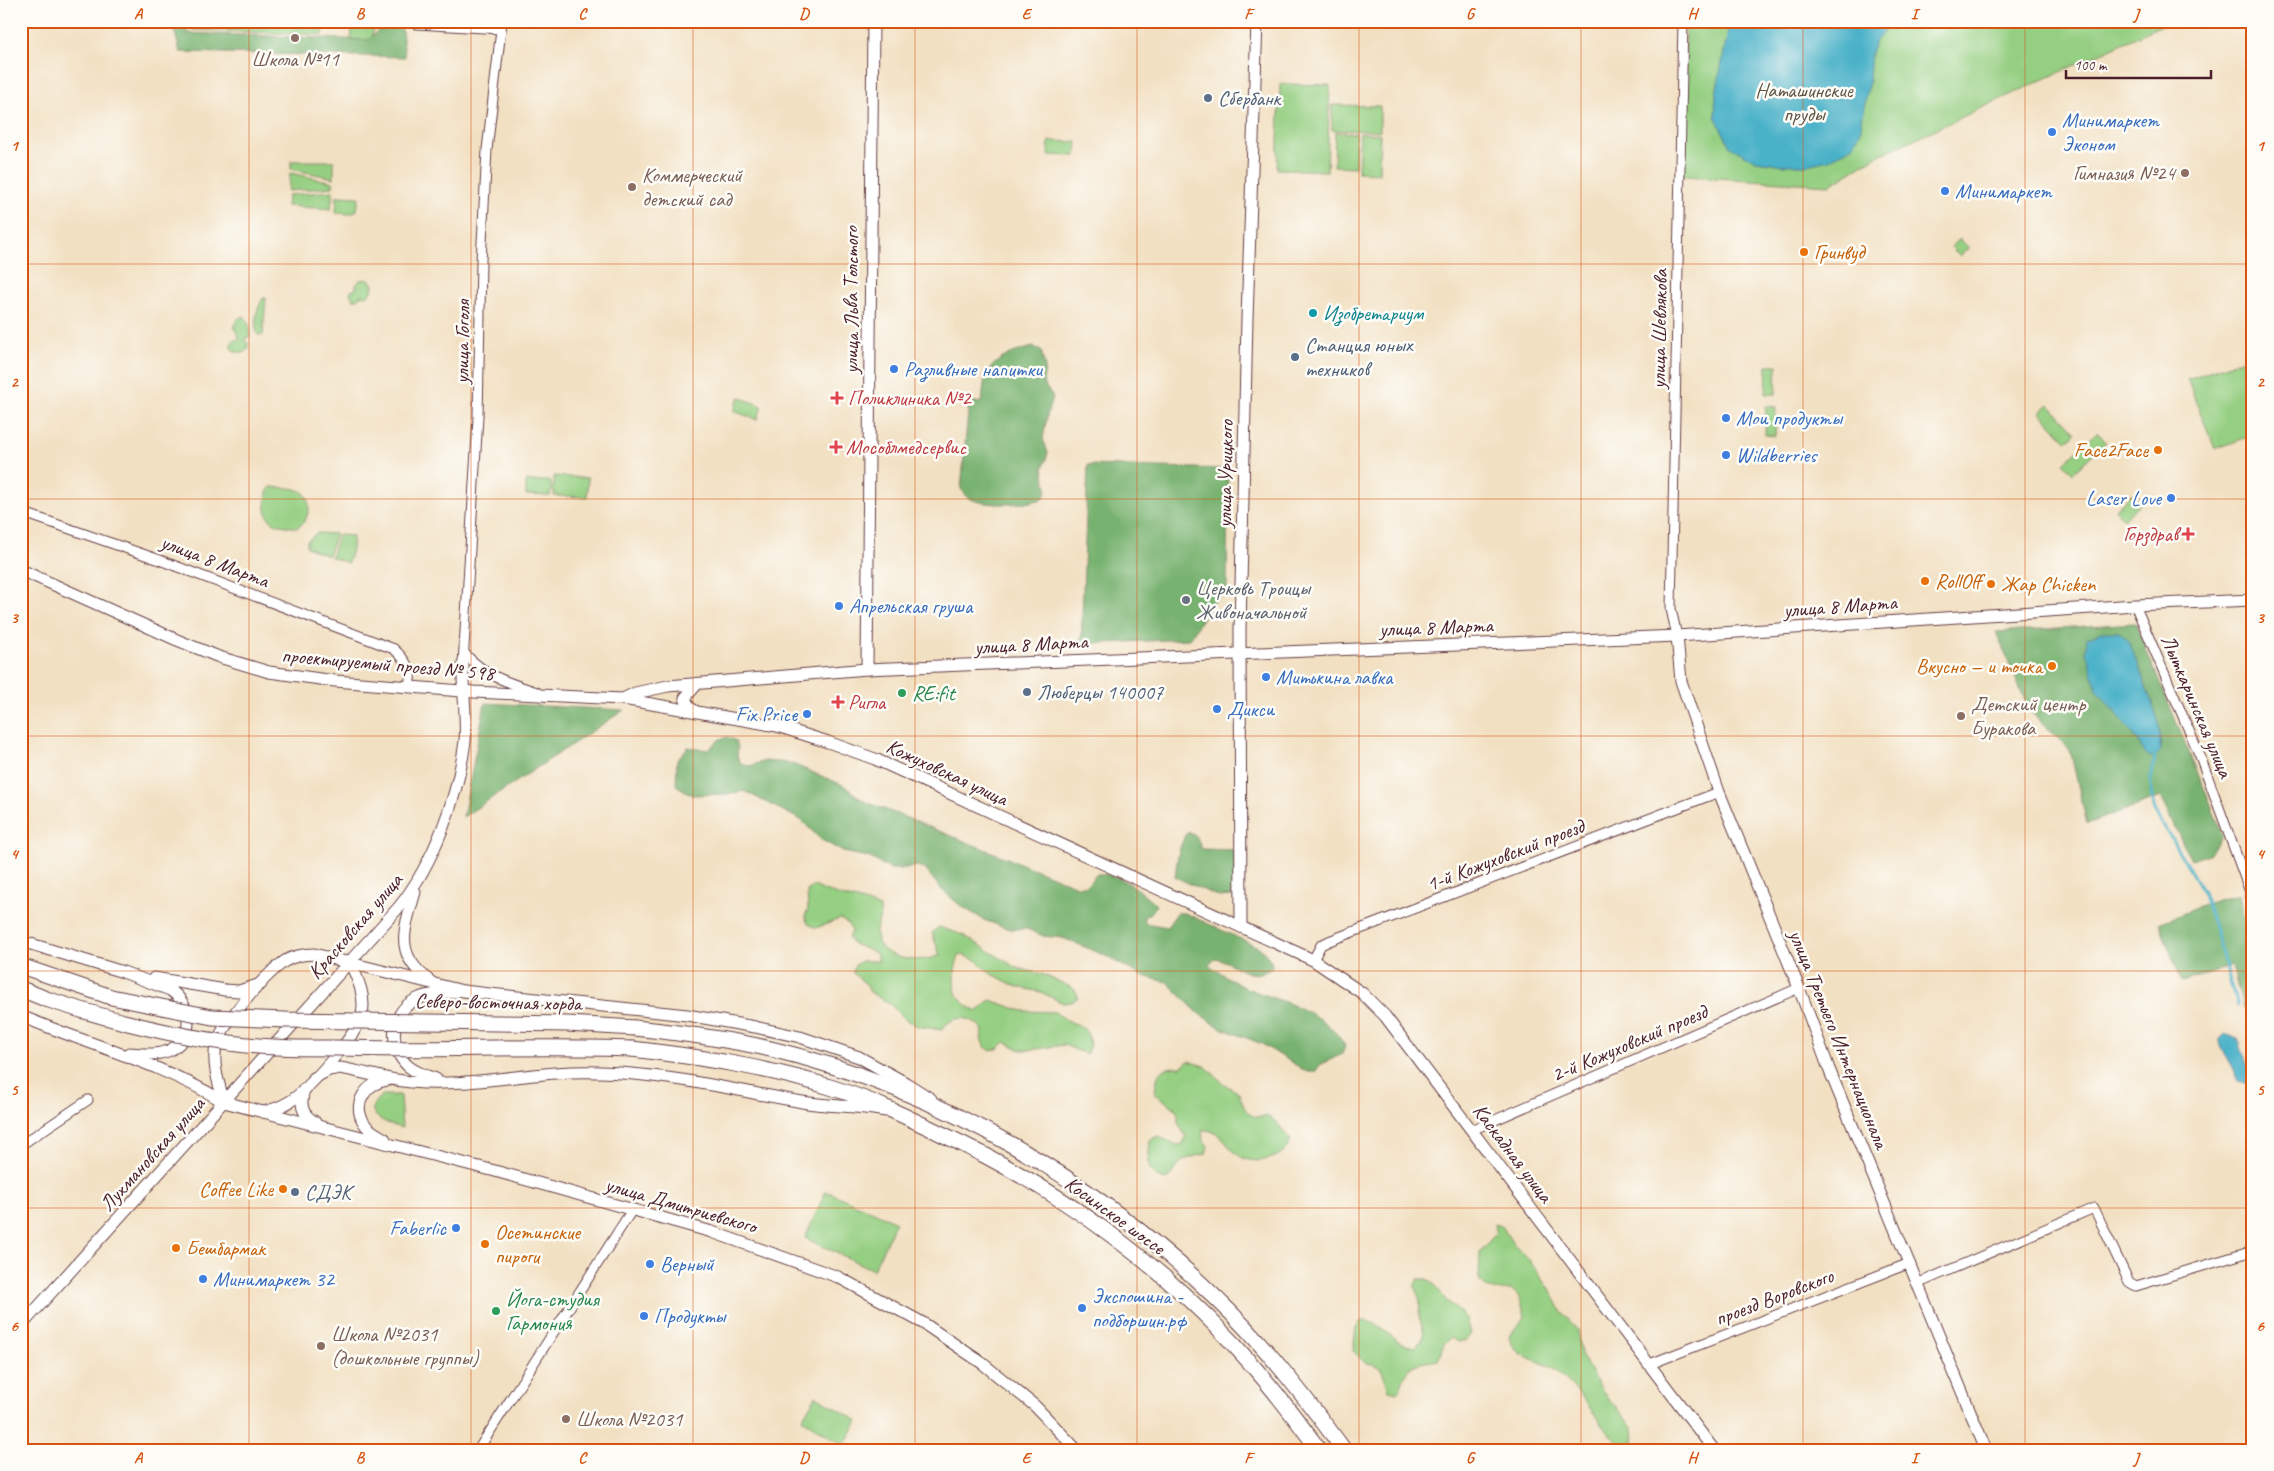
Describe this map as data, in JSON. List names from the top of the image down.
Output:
{
  "streets": {
    "highway": ["Северо-восточная хорда", "Косинское шоссе"],
    "street": [
      "улица Льва Толстого",
      "улица Шевлякова",
      "улица Гоголя",
      "улица Урицкого",
      "улица 8 Марта",
      "проектируемый проезд № 598",
      "Лыткаринская улица",
      "Кожуховская улица",
      "1-й Кожуховский проезд",
      "Красковская улица",
      "улица Третьего Интернационала",
      "2-й Кожуховский проезд",
      "Каскадная улица",
      "Лухмановская улица",
      "улица Дмитриевского",
      "проезд Воровского"
    ]
  },
  "crossings": [
    ["улица Льва Толстого", "улица 8 Марта"],
    ["улица Шевлякова", "улица 8 Марта"],
    ["улица Шевлякова", "улица Третьего Интернационала"],
    ["улица Гоголя", "Красковская улица"],
    ["улица Урицкого", "улица 8 Марта"],
    ["улица Урицкого", "Кожуховская улица"],
    ["улица Урицкого", "Каскадная улица"],
    ["улица 8 Марта", "проектируемый проезд № 598"],
    ["улица 8 Марта", "Лыткаринская улица"],
    ["улица 8 Марта", "Кожуховская улица"],
    ["улица 8 Марта", "улица Третьего Интернационала"],
    ["проектируемый проезд № 598", "Кожуховская улица"],
    ["проектируемый проезд № 598", "Красковская улица"],
    ["Кожуховская улица", "Каскадная улица"],
    ["1-й Кожуховский проезд", "улица Третьего Интернационала"],
    ["1-й Кожуховский проезд", "Каскадная улица"],
    ["Красковская улица", "Лухмановская улица"],
    ["Северо-восточная хорда", "Косинское шоссе"],
    ["улица Третьего Интернационала", "2-й Кожуховский проезд"],
    ["улица Третьего Интернационала", "проезд Воровского"],
    ["2-й Кожуховский проезд", "Каскадная улица"],
    ["Каскадная улица", "проезд Воровского"],
    ["Лухмановская улица", "улица Дмитриевского"]
  ],
  "parks": ["Наташинские пруды"],
  "places": {
    "other": [
      "Школа №11",
      "Сбербанк",
      "Минимаркет Эконом",
      "Гимназия №24",
      "Коммерческий детский сад",
      "Минимаркет",
      "Гринвуд",
      "Изобретариум",
      "Станция юных техников",
      "Разливные напитки",
      "Мои продукты",
      "Face2Face",
      "Wildberries",
      "Laser Love",
      "RollOff",
      "Жар Chicken",
      "Церковь Троицы Живоначальной",
      "Апрельская груша",
      "Вкусно — и точка",
      "Митькина лавка",
      "Люберцы 140007",
      "RE:fit",
      "Дикси",
      "Fix Price",
      "Детский центр Буракова",
      "Coffee Like",
      "СДЭК",
      "Faberlic",
      "Осетинские пироги",
      "Бешбармак",
      "Верный",
      "Минимаркет 32",
      "Экспошина - подборшин.рф",
      "Йога-студия Гармония",
      "Продукты",
      "Школа №2031 (дошкольные группы)",
      "Школа №2031"
    ],
    "health": [
      "Поликлиника №2",
      "Мособлмедсервис",
      "Горздрав",
      "Ригла"
    ]
  },
  "scale_bar": "100 m",
  "grid": {
    "columns": [
      "A",
      "B",
      "C",
      "D",
      "E",
      "F",
      "G",
      "H",
      "I",
      "J"
    ],
    "rows": [
      "1",
      "2",
      "3",
      "4",
      "5",
      "6"
    ]
  }
}
